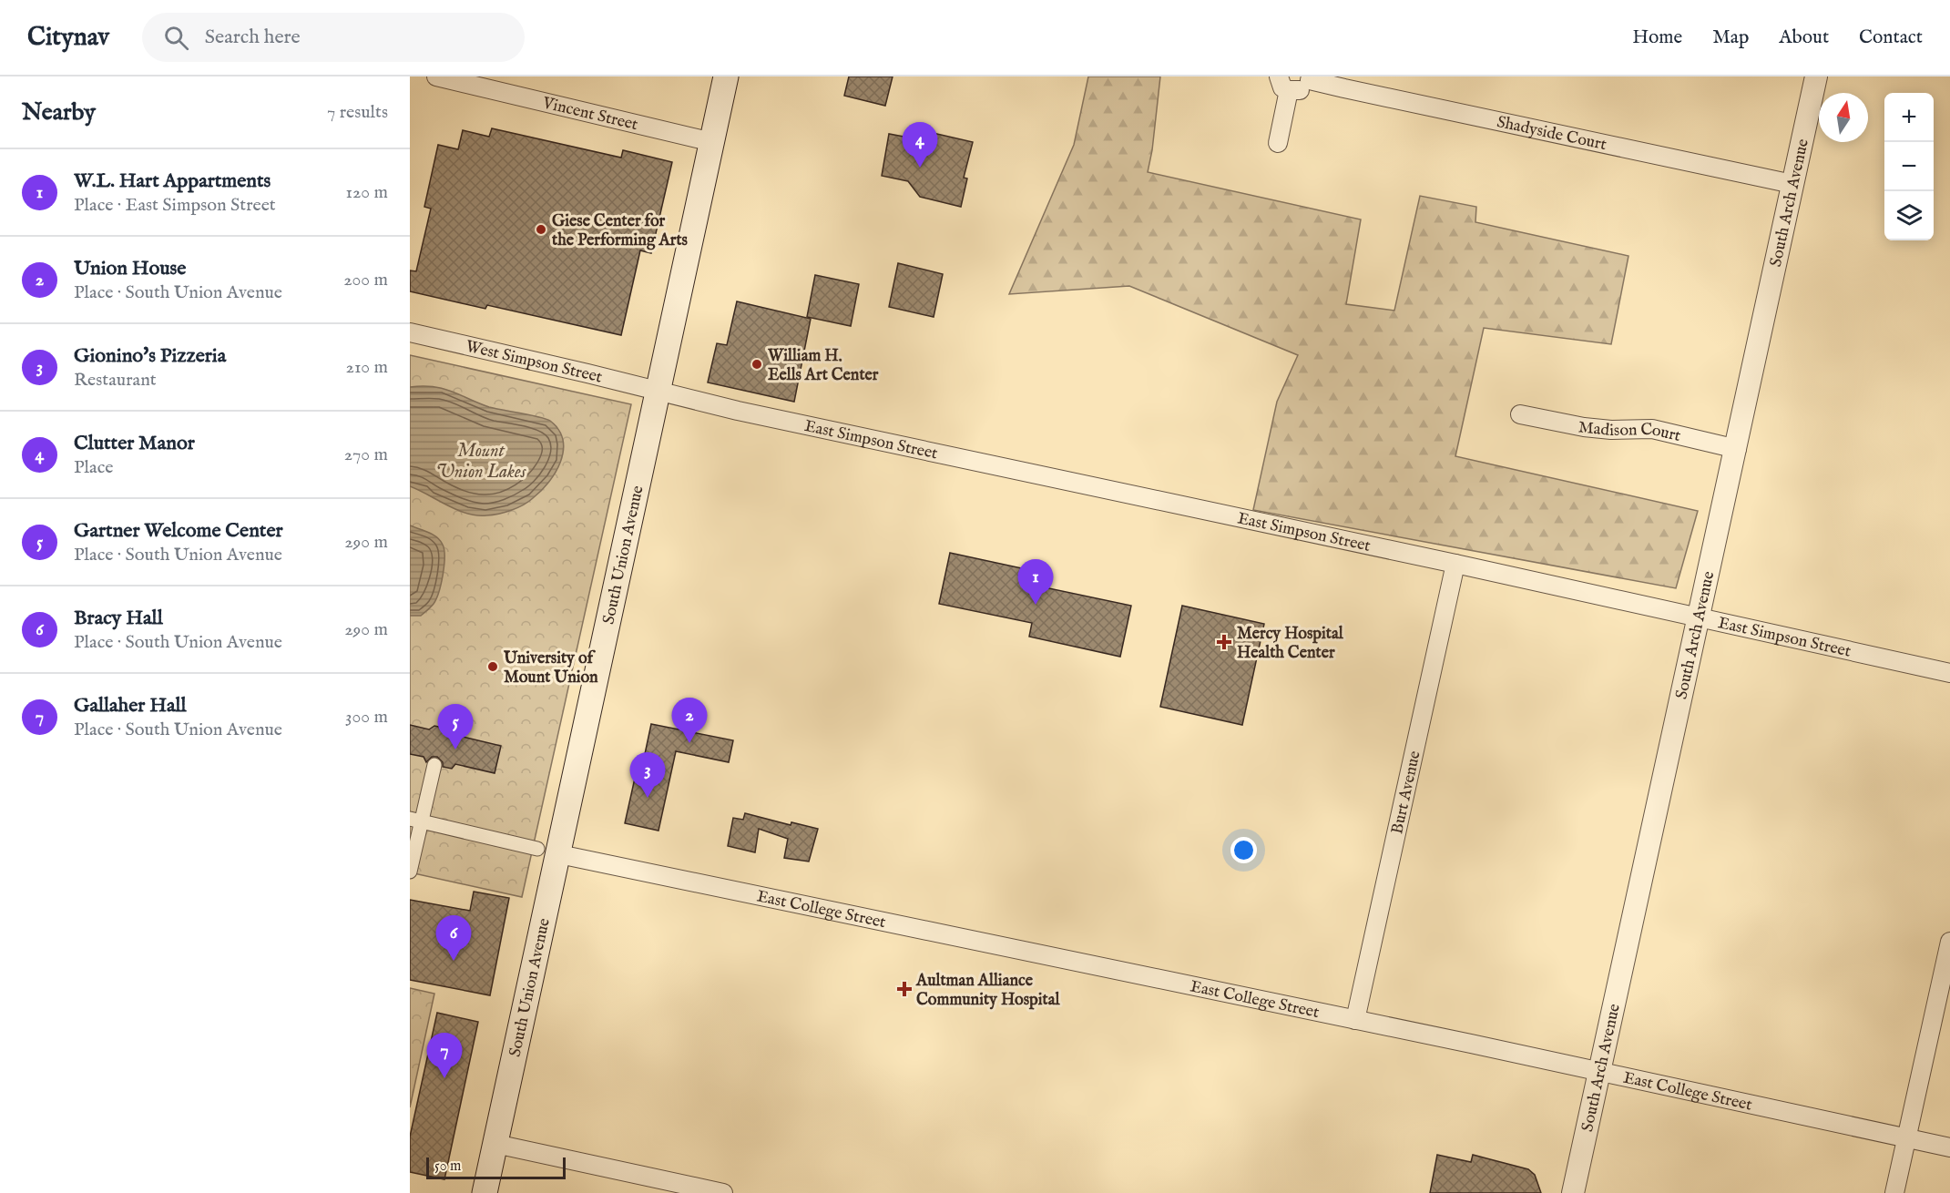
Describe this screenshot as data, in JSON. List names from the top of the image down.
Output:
{
  "streets": {
    "main road": ["South Union Avenue"],
    "street": [
      "Vincent Street",
      "Shadyside Court",
      "South Arch Avenue",
      "West Simpson Street",
      "Madison Court",
      "East Simpson Street",
      "Burt Avenue",
      "East College Street"
    ]
  },
  "crossings": [
    ["Vincent Street", "South Union Avenue"],
    ["Shadyside Court", "South Arch Avenue"],
    ["South Arch Avenue", "Madison Court"],
    ["South Arch Avenue", "East Simpson Street"],
    ["South Arch Avenue", "East College Street"],
    ["West Simpson Street", "East Simpson Street"],
    ["West Simpson Street", "South Union Avenue"],
    ["East Simpson Street", "South Union Avenue"],
    ["East Simpson Street", "Burt Avenue"],
    ["South Union Avenue", "East College Street"],
    ["Burt Avenue", "East College Street"]
  ],
  "water": ["Mount Union Lakes"],
  "places": {
    "other": ["Giese Center for the Performing Arts", "William H. Eells Art Center", "University of Mount Union"],
    "health": ["Mercy Hospital Health Center", "Aultman Alliance Community Hospital"]
  },
  "scale_bar": "50 m",
  "north": "top",
  "page": {
    "header": "Citynav",
    "search": "Search here",
    "nav": [
      "Home",
      "Map",
      "About",
      "Contact"
    ],
    "heading": ["Nearby", "7 results"],
    "map_buttons": ["+", "−"],
    "pins": [
      "4",
      "1",
      "2",
      "5",
      "3",
      "6",
      "7"
    ],
    "list": [
      {
        "mark": "1",
        "name": "W.L. Hart Appartments",
        "note": "Place · East Simpson Street",
        "value": "120 m"
      },
      {
        "mark": "2",
        "name": "Union House",
        "note": "Place · South Union Avenue",
        "value": "200 m"
      },
      {
        "mark": "3",
        "name": "Gionino's Pizzeria",
        "note": "Restaurant",
        "value": "210 m"
      },
      {
        "mark": "4",
        "name": "Clutter Manor",
        "note": "Place",
        "value": "270 m"
      },
      {
        "mark": "5",
        "name": "Gartner Welcome Center",
        "note": "Place · South Union Avenue",
        "value": "290 m"
      },
      {
        "mark": "6",
        "name": "Bracy Hall",
        "note": "Place · South Union Avenue",
        "value": "290 m"
      },
      {
        "mark": "7",
        "name": "Gallaher Hall",
        "note": "Place · South Union Avenue",
        "value": "300 m"
      }
    ],
    "scale": "50 m"
  }
}
